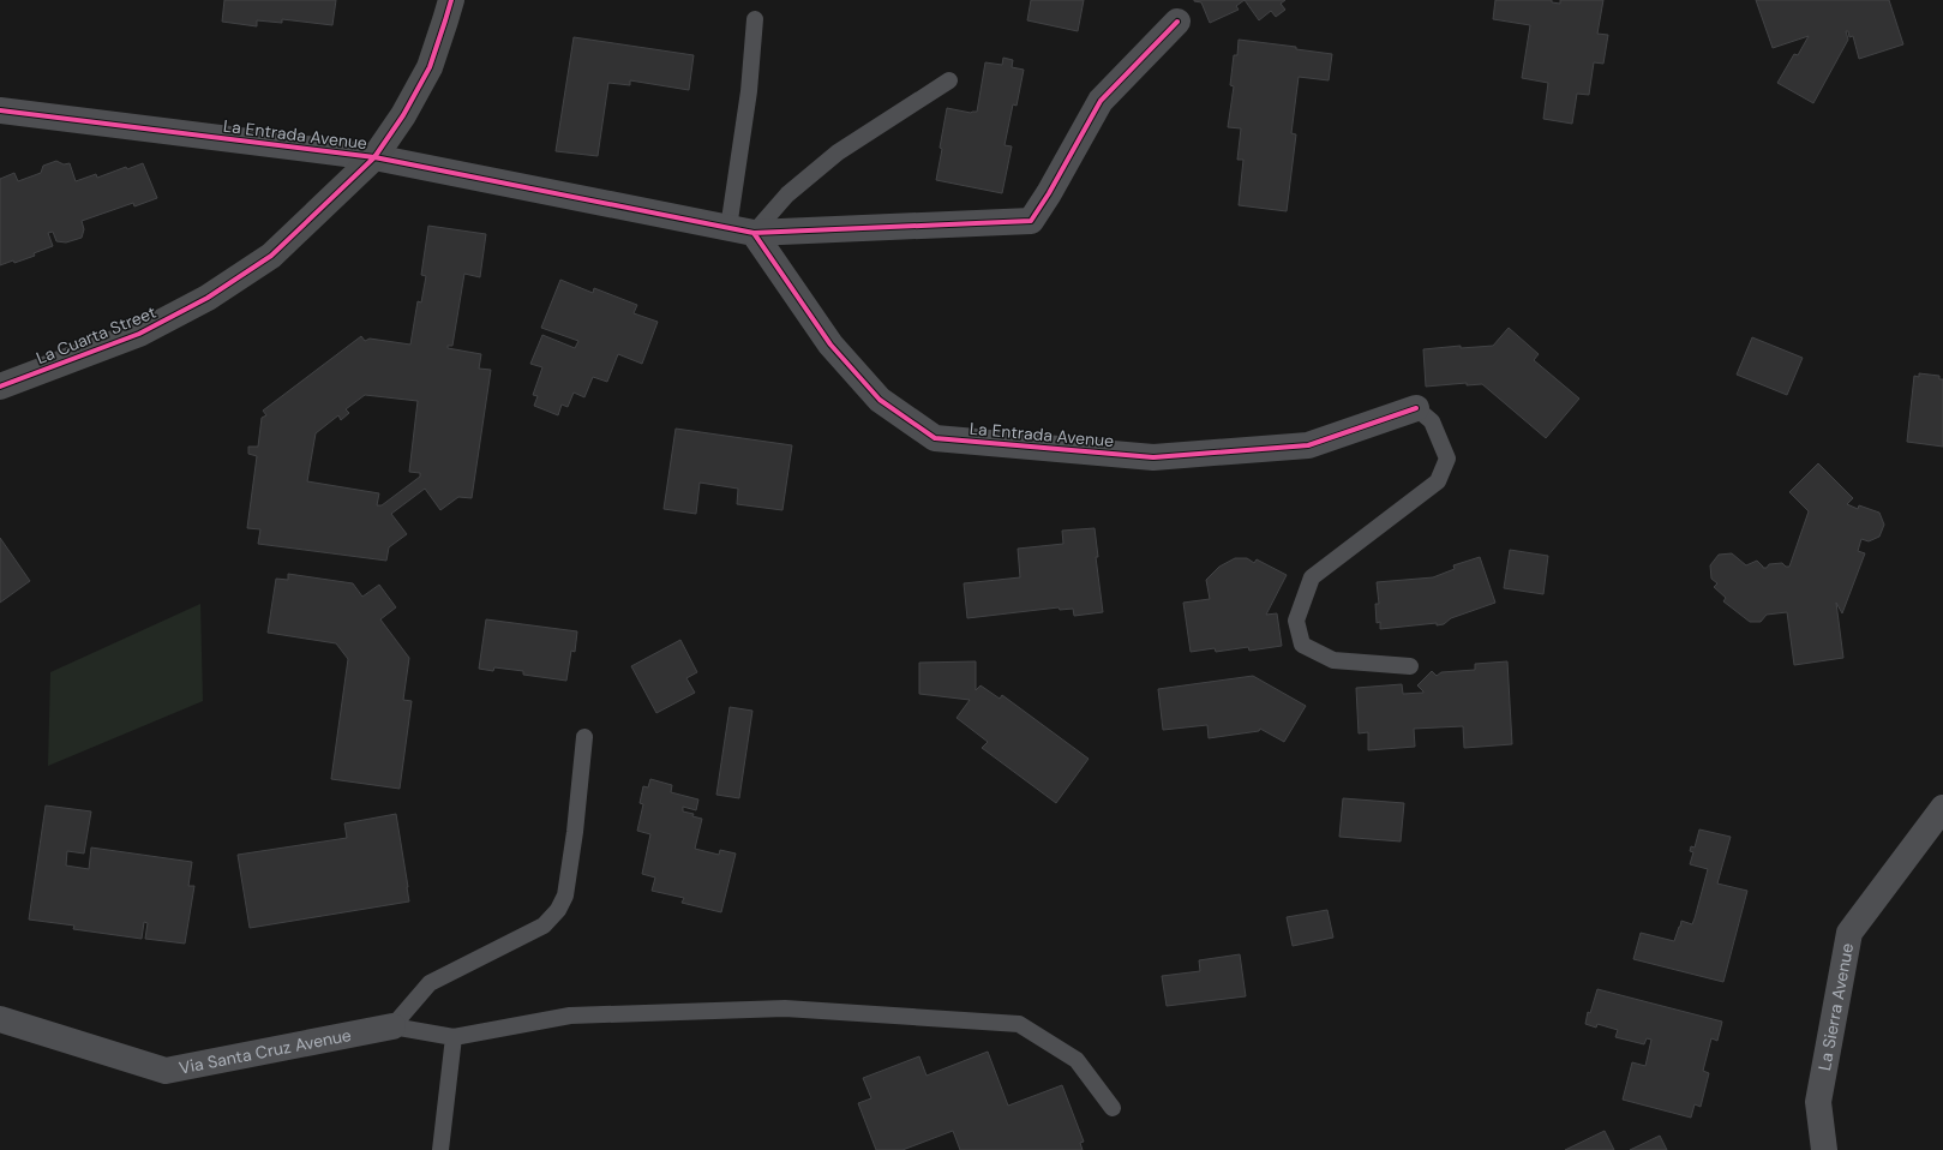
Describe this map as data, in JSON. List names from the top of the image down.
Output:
{
  "streets": {
    "street": [
      "La Entrada Avenue",
      "La Cuarta Street",
      "La Sierra Avenue",
      "Via Santa Cruz Avenue"
    ]
  },
  "crossings": [
    ["La Entrada Avenue", "La Cuarta Street"]
  ]
}
